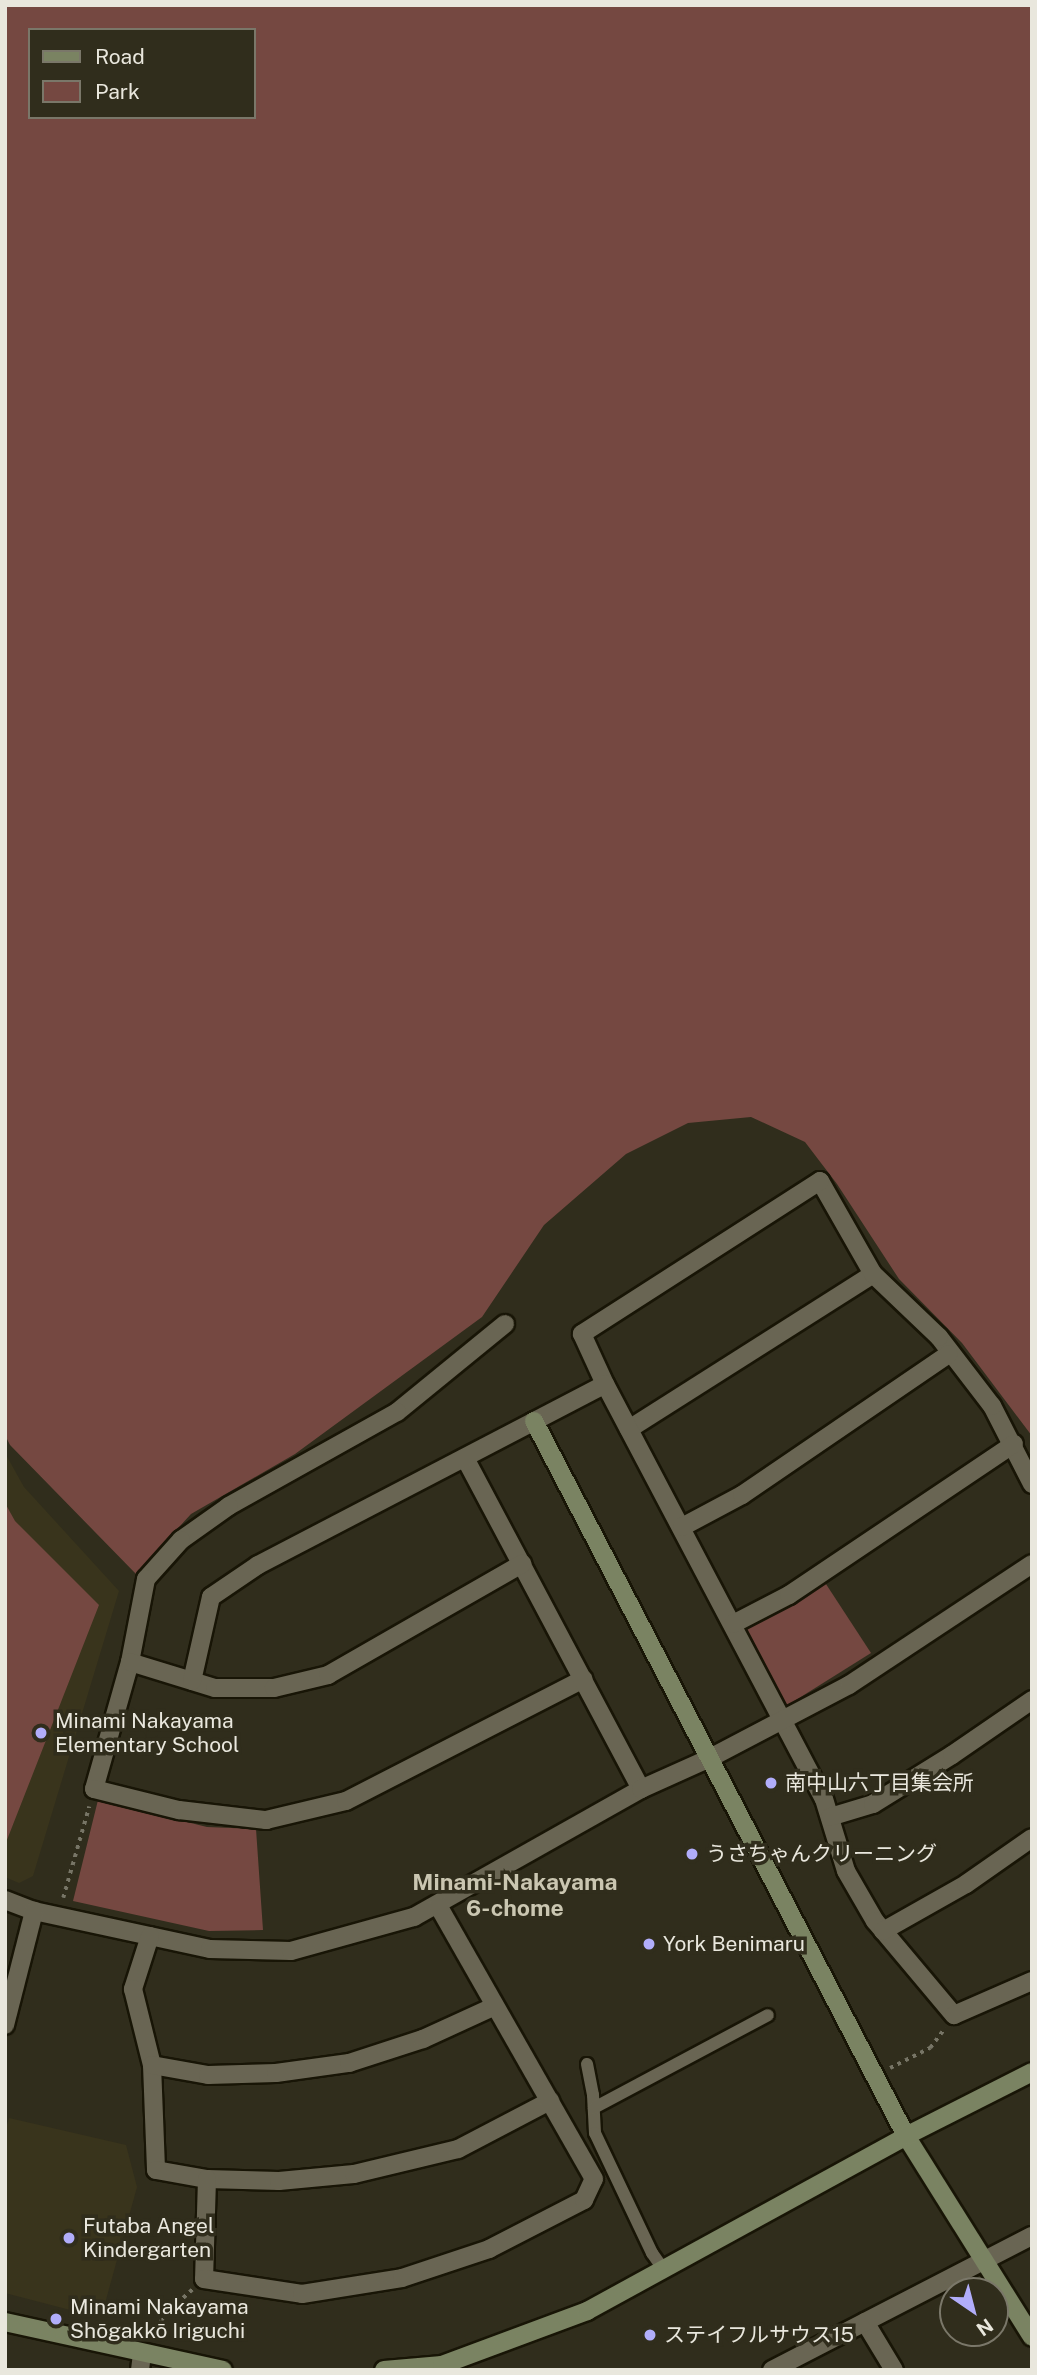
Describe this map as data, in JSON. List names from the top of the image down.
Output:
{
  "districts": ["Minami-Nakayama 6-chome"],
  "places": [
    "Minami Nakayama Elementary School",
    "南中山六丁目集会所",
    "うさちゃんクリーニング",
    "York Benimaru",
    "Futaba Angel Kindergarten",
    "Minami Nakayama Shōgakkō Iriguchi",
    "ステイフルサウス15"
  ],
  "legend": ["Road", "Park"],
  "north": "bottom right"
}
